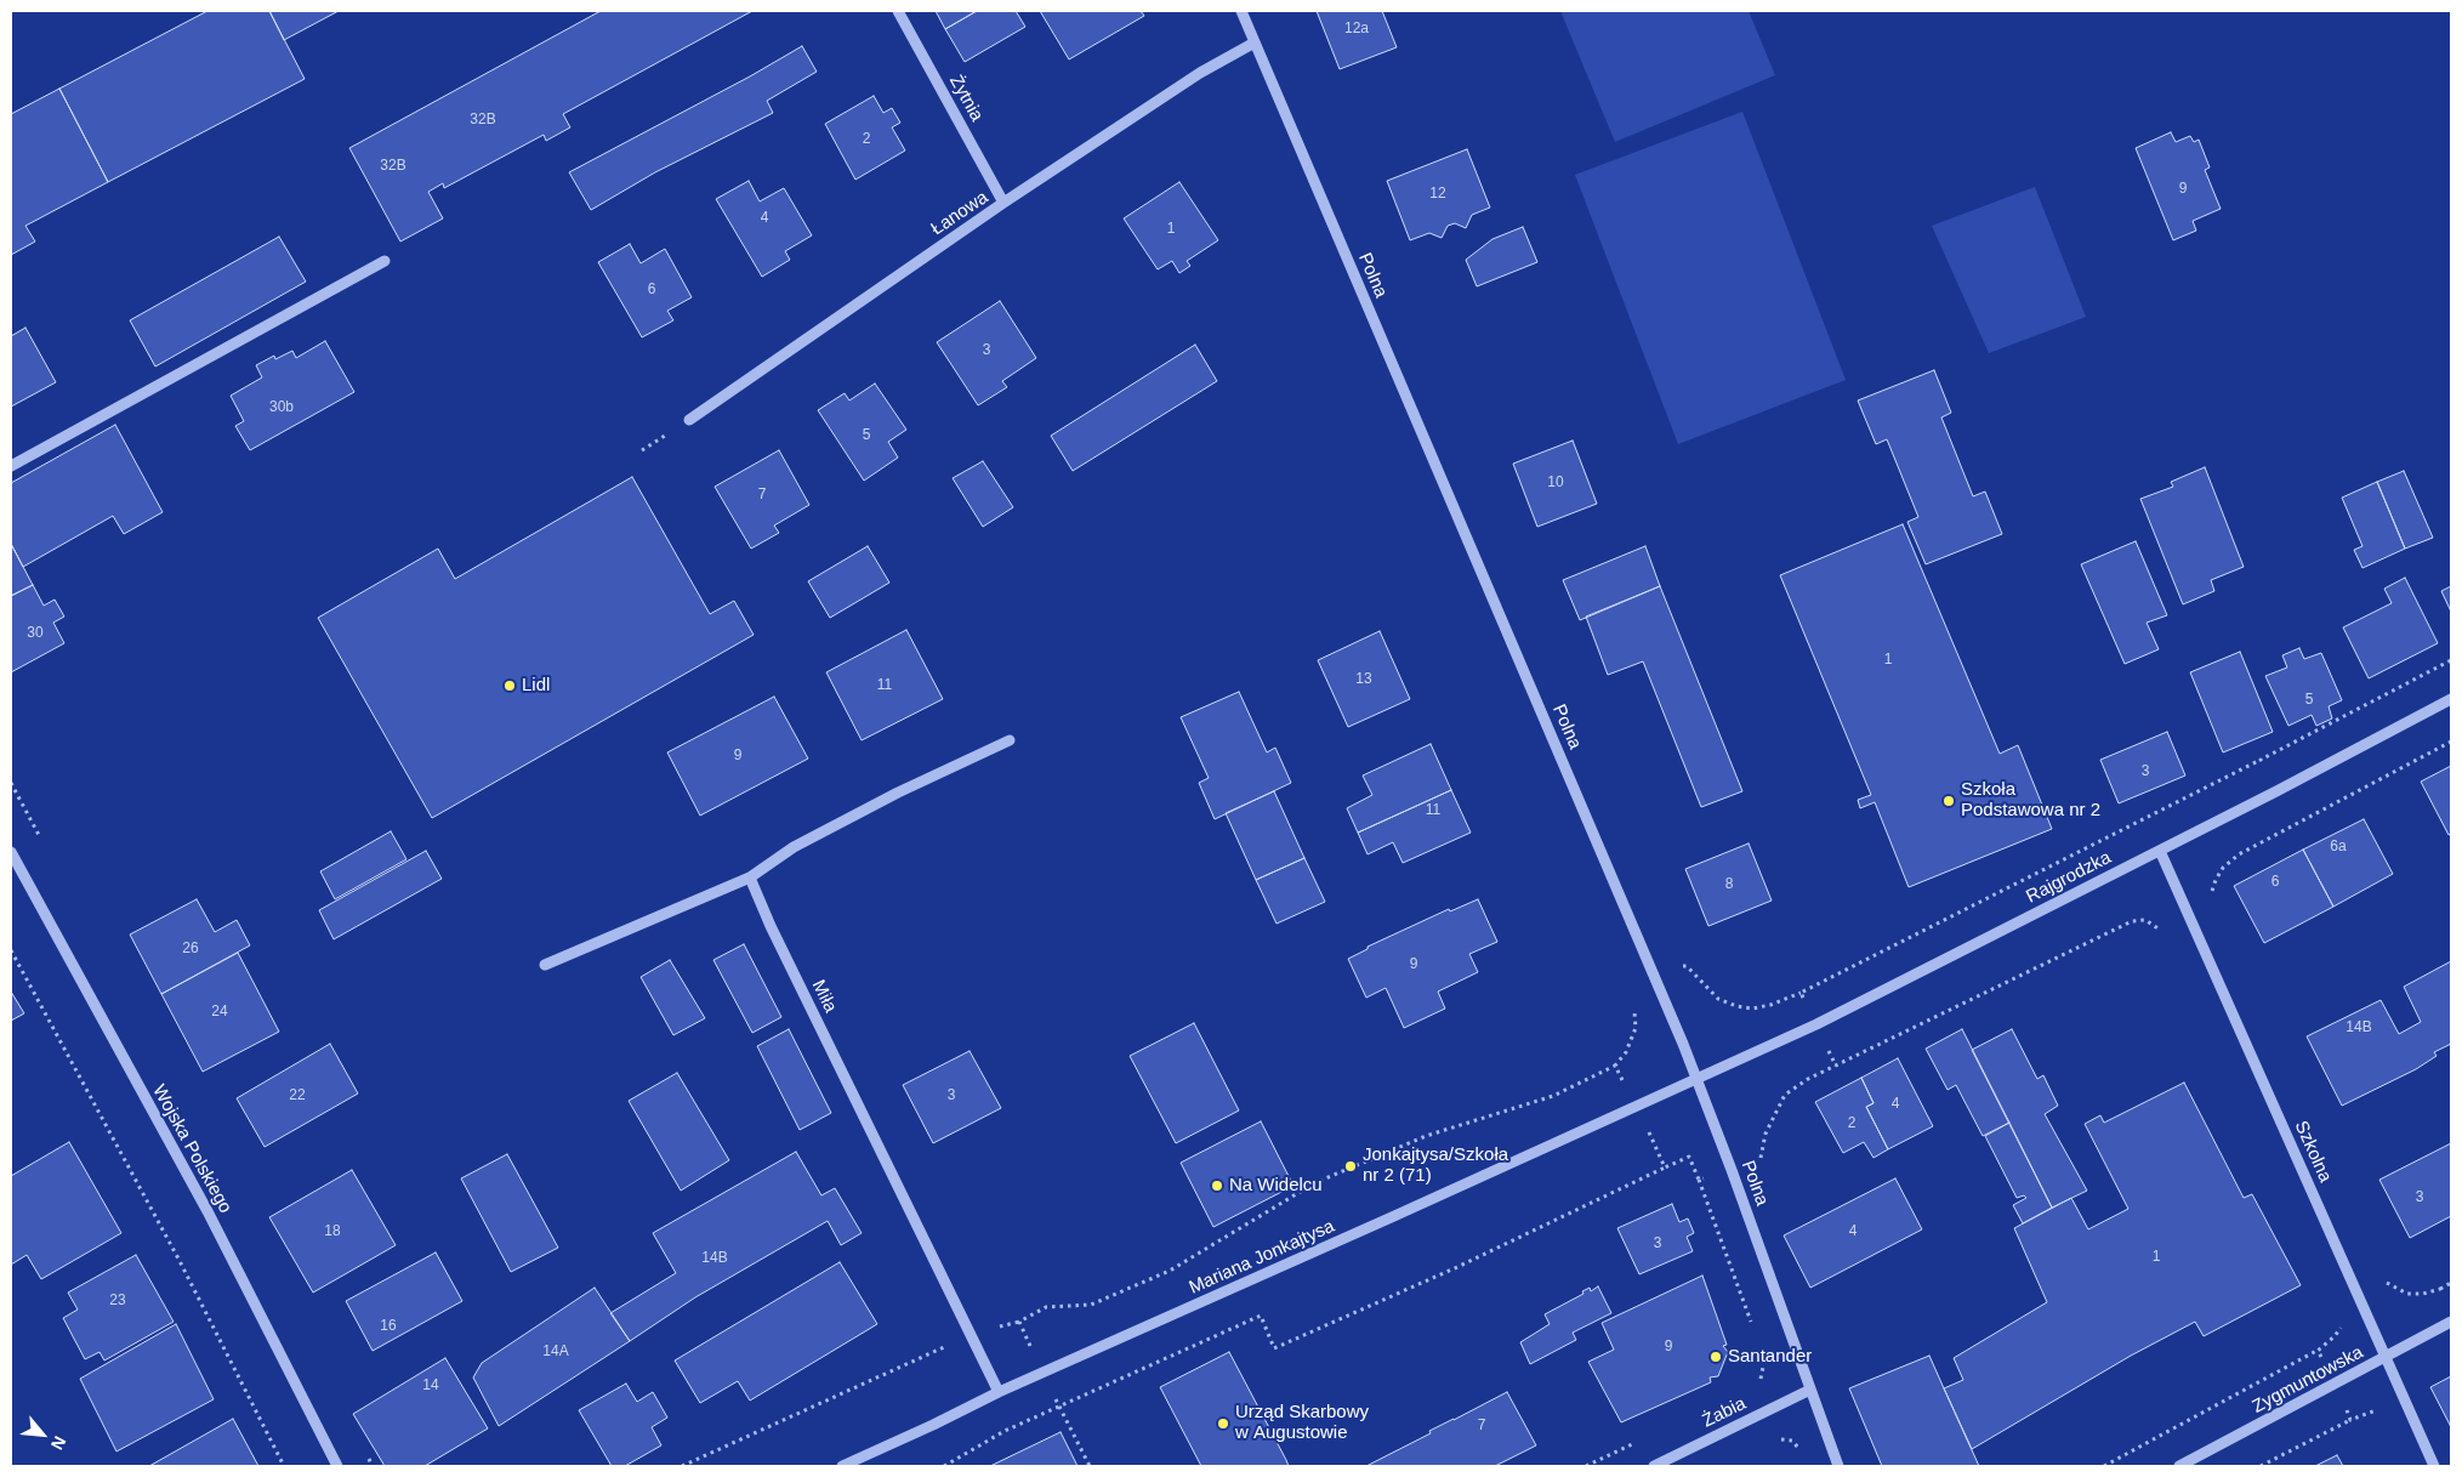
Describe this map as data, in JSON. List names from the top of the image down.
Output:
{
  "streets": {
    "street": [
      "Żytnia",
      "Łanowa",
      "Polna",
      "Rajgrodzka",
      "Miła",
      "Wojska Polskiego",
      "Szkolna",
      "Mariana Jonkajtysa",
      "Zygmuntowska",
      "Żabia"
    ]
  },
  "crossings": [
    ["Żytnia", "Łanowa"],
    ["Łanowa", "Polna"],
    ["Polna", "Rajgrodzka"],
    ["Polna", "Mariana Jonkajtysa"],
    ["Polna", "Żabia"],
    ["Rajgrodzka", "Szkolna"],
    ["Rajgrodzka", "Mariana Jonkajtysa"],
    ["Miła", "Mariana Jonkajtysa"],
    ["Szkolna", "Zygmuntowska"]
  ],
  "places": [
    "Lidl",
    "Szkoła Podstawowa nr 2",
    "Jonkajtysa/Szkoła nr 2 (71)",
    "Na Widelcu",
    "Santander",
    "Urząd Skarbowy w Augustowie"
  ],
  "house_numbers": [
    "12a",
    "32B",
    "2",
    "32B",
    "9",
    "12",
    "4",
    "1",
    "6",
    "3",
    "30b",
    "5",
    "10",
    "7",
    "30",
    "1",
    "13",
    "11",
    "5",
    "9",
    "3",
    "11",
    "6a",
    "6",
    "8",
    "26",
    "9",
    "24",
    "14B",
    "22",
    "3",
    "4",
    "2",
    "3",
    "18",
    "4",
    "3",
    "1",
    "14B",
    "23",
    "16",
    "9",
    "14A",
    "14",
    "7"
  ],
  "north": "bottom right"
}
